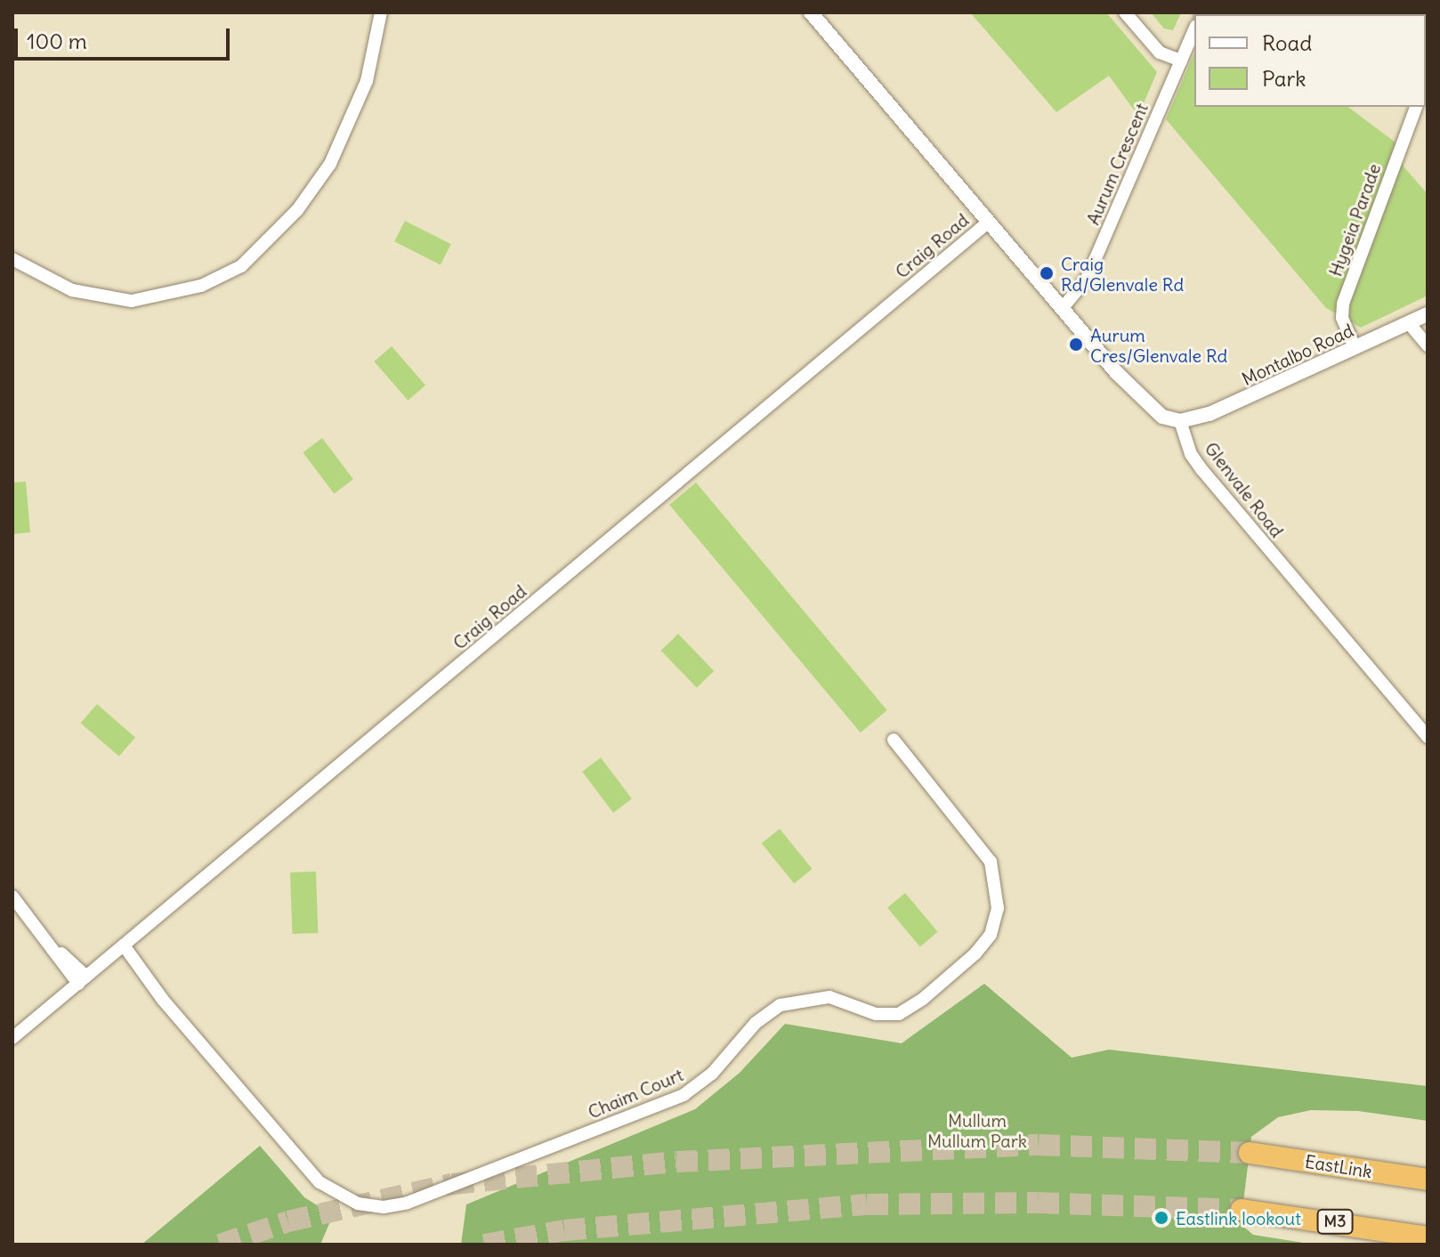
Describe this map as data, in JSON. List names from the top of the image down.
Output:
{
  "streets": {
    "highway": ["EastLink", "M3"],
    "street": [
      "Aurum Crescent",
      "Hygeia Parade",
      "Craig Road",
      "Montalbo Road",
      "Glenvale Road",
      "Chaim Court"
    ]
  },
  "crossings": [
    ["Hygeia Parade", "Montalbo Road"],
    ["Craig Road", "Chaim Court"],
    ["Montalbo Road", "Glenvale Road"]
  ],
  "parks": ["Mullum Mullum Park"],
  "places": ["Craig Rd/Glenvale Rd", "Aurum Cres/Glenvale Rd", "Eastlink lookout"],
  "legend": ["Road", "Park"],
  "scale_bar": "100 m"
}
